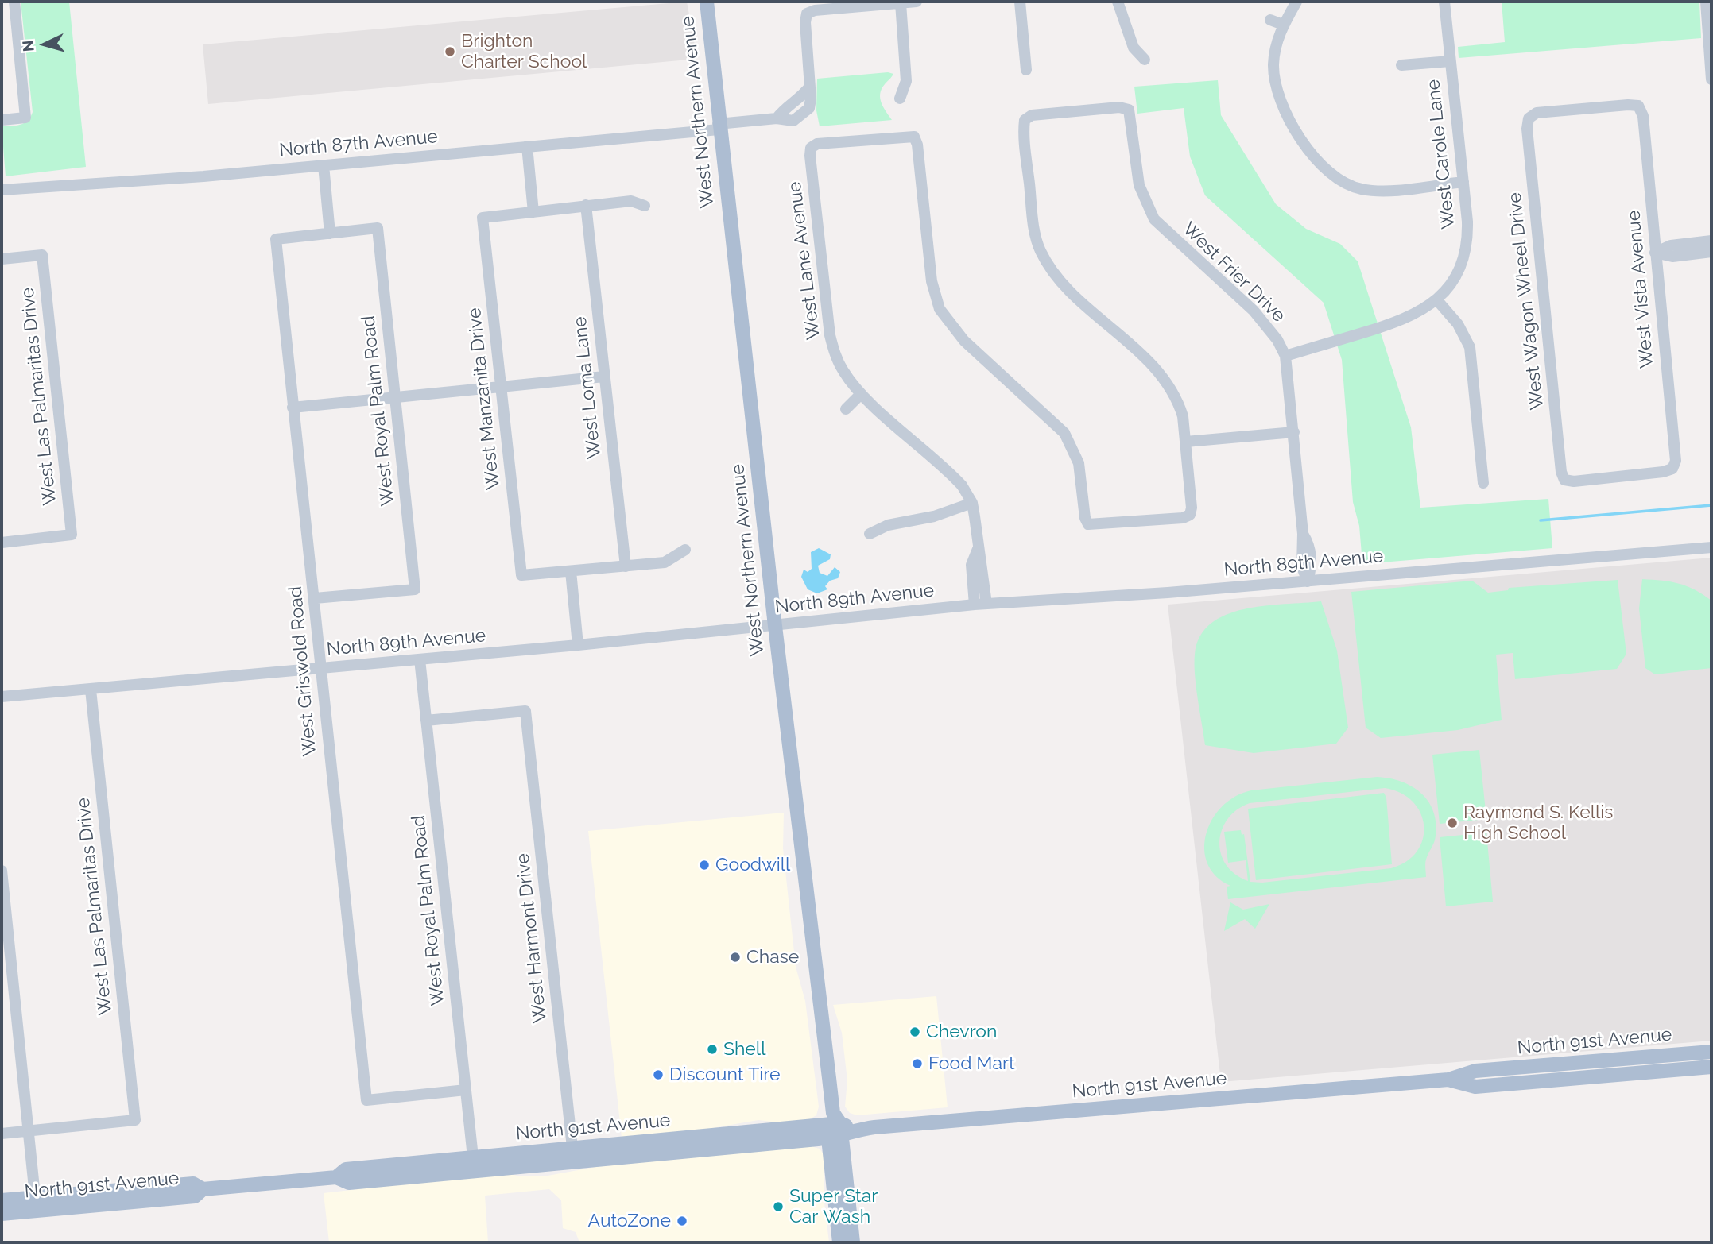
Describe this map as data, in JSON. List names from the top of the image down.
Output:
{
  "streets": {
    "main road": ["West Northern Avenue", "North 91st Avenue"],
    "street": [
      "North 87th Avenue",
      "West Carole Lane",
      "West Lane Avenue",
      "West Frier Drive",
      "West Vista Avenue",
      "West Wagon Wheel Drive",
      "West Loma Lane",
      "West Las Palmaritas Drive",
      "West Manzanita Drive",
      "West Royal Palm Road",
      "North 89th Avenue",
      "West Griswold Road",
      "West Harmont Drive"
    ]
  },
  "crossings": [
    ["West Northern Avenue", "North 87th Avenue"],
    ["West Northern Avenue", "North 89th Avenue"],
    ["West Northern Avenue", "North 91st Avenue"],
    ["West Lane Avenue", "West Frier Drive"],
    ["West Lane Avenue", "North 89th Avenue"],
    ["West Frier Drive", "North 89th Avenue"],
    ["West Vista Avenue", "West Wagon Wheel Drive"],
    ["West Las Palmaritas Drive", "North 89th Avenue"],
    ["West Royal Palm Road", "North 89th Avenue"],
    ["West Royal Palm Road", "West Griswold Road"],
    ["West Royal Palm Road", "West Harmont Drive"],
    ["West Royal Palm Road", "North 91st Avenue"],
    ["North 89th Avenue", "West Griswold Road"],
    ["West Harmont Drive", "North 91st Avenue"]
  ],
  "places": [
    "Brighton Charter School",
    "Raymond S. Kellis High School",
    "Goodwill",
    "Chase",
    "Chevron",
    "Shell",
    "Food Mart",
    "Discount Tire",
    "Super Star Car Wash",
    "AutoZone"
  ],
  "north": "left"
}
